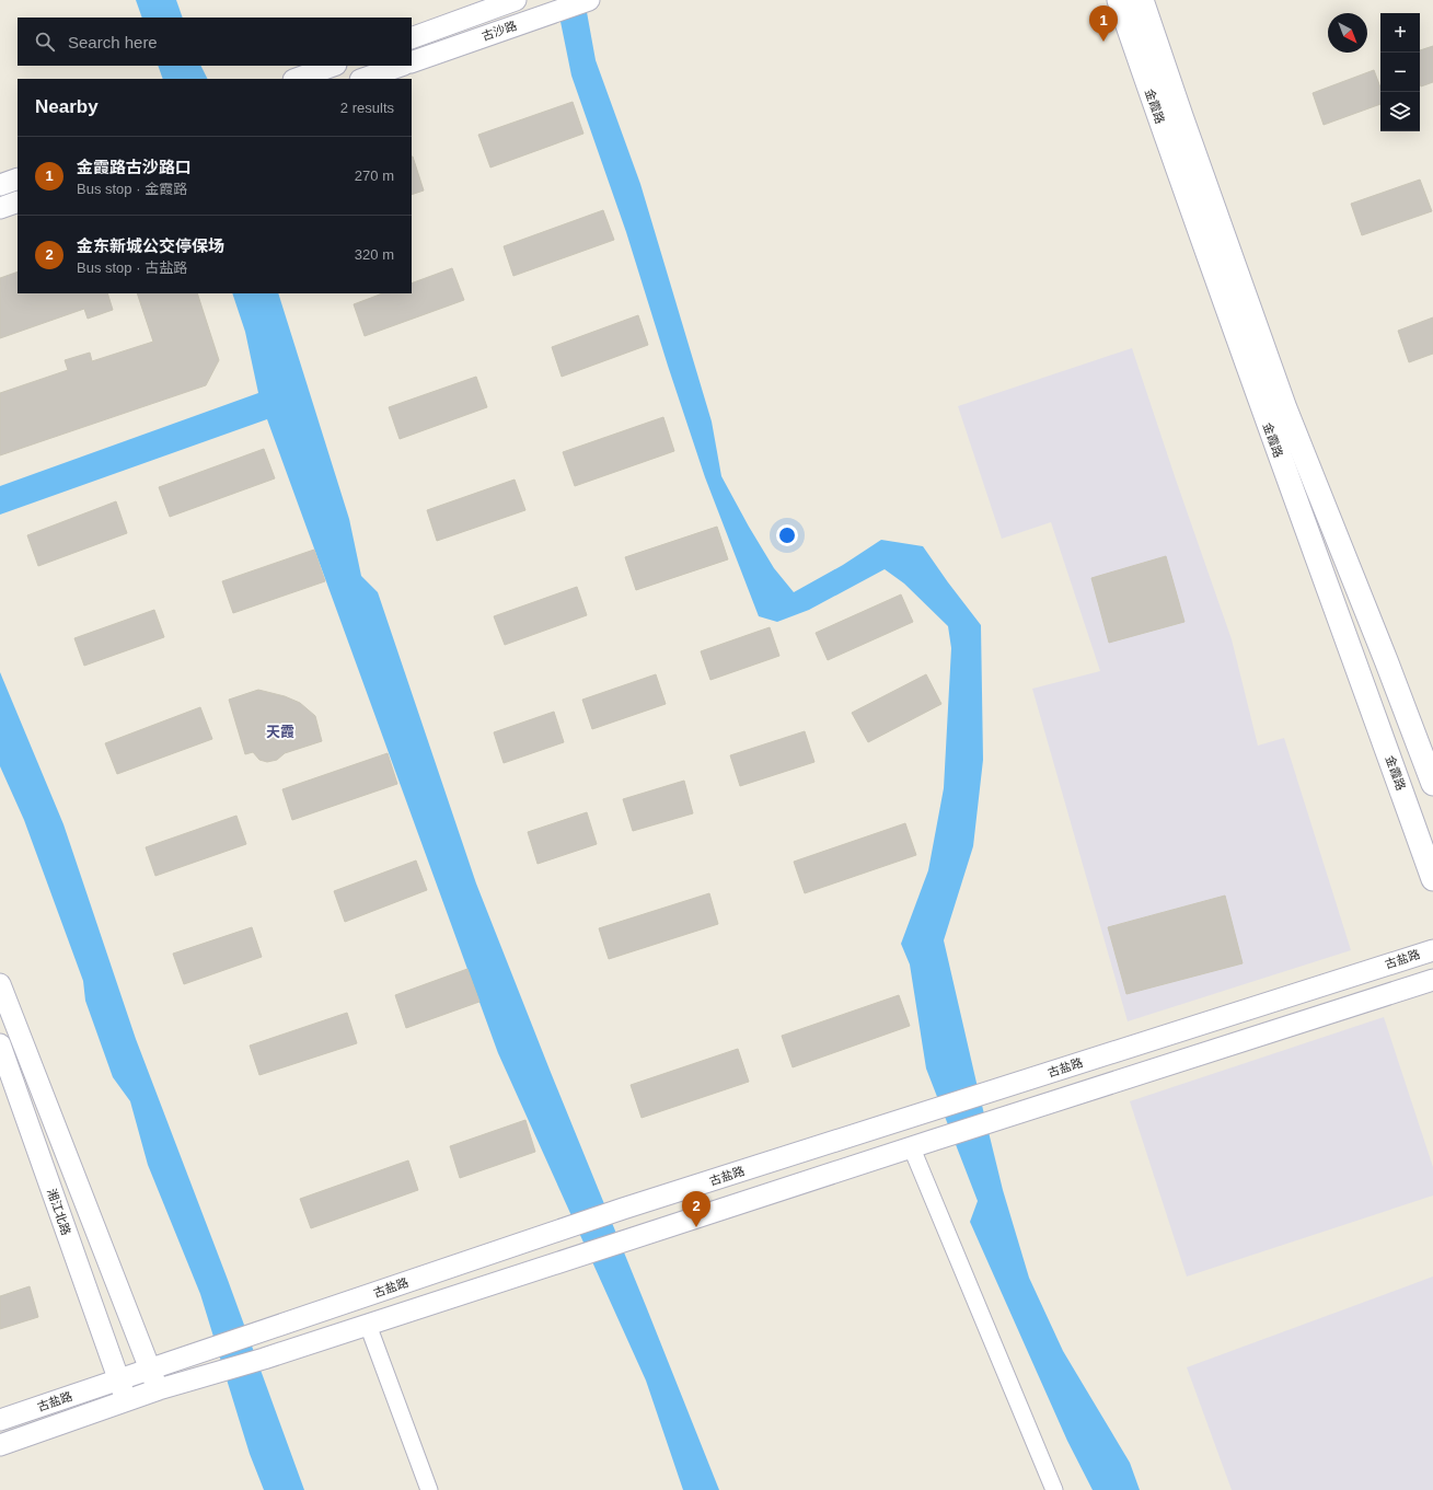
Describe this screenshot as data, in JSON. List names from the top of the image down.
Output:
{
  "streets": {
    "main road": ["金霞路"],
    "street": ["古沙路", "古盐路", "湘江北路"]
  },
  "crossings": [
    ["古盐路", "湘江北路"]
  ],
  "districts": ["天霞"],
  "north": "bottom right",
  "page": {
    "pins": ["1", "2"],
    "map_buttons": ["+", "−"],
    "search": "Search here",
    "heading": ["Nearby", "2 results"],
    "list": [
      {
        "mark": "1",
        "name": "金霞路古沙路口",
        "note": "Bus stop · 金霞路",
        "value": "270 m"
      },
      {
        "mark": "2",
        "name": "金东新城公交停保场",
        "note": "Bus stop · 古盐路",
        "value": "320 m"
      }
    ]
  }
}
